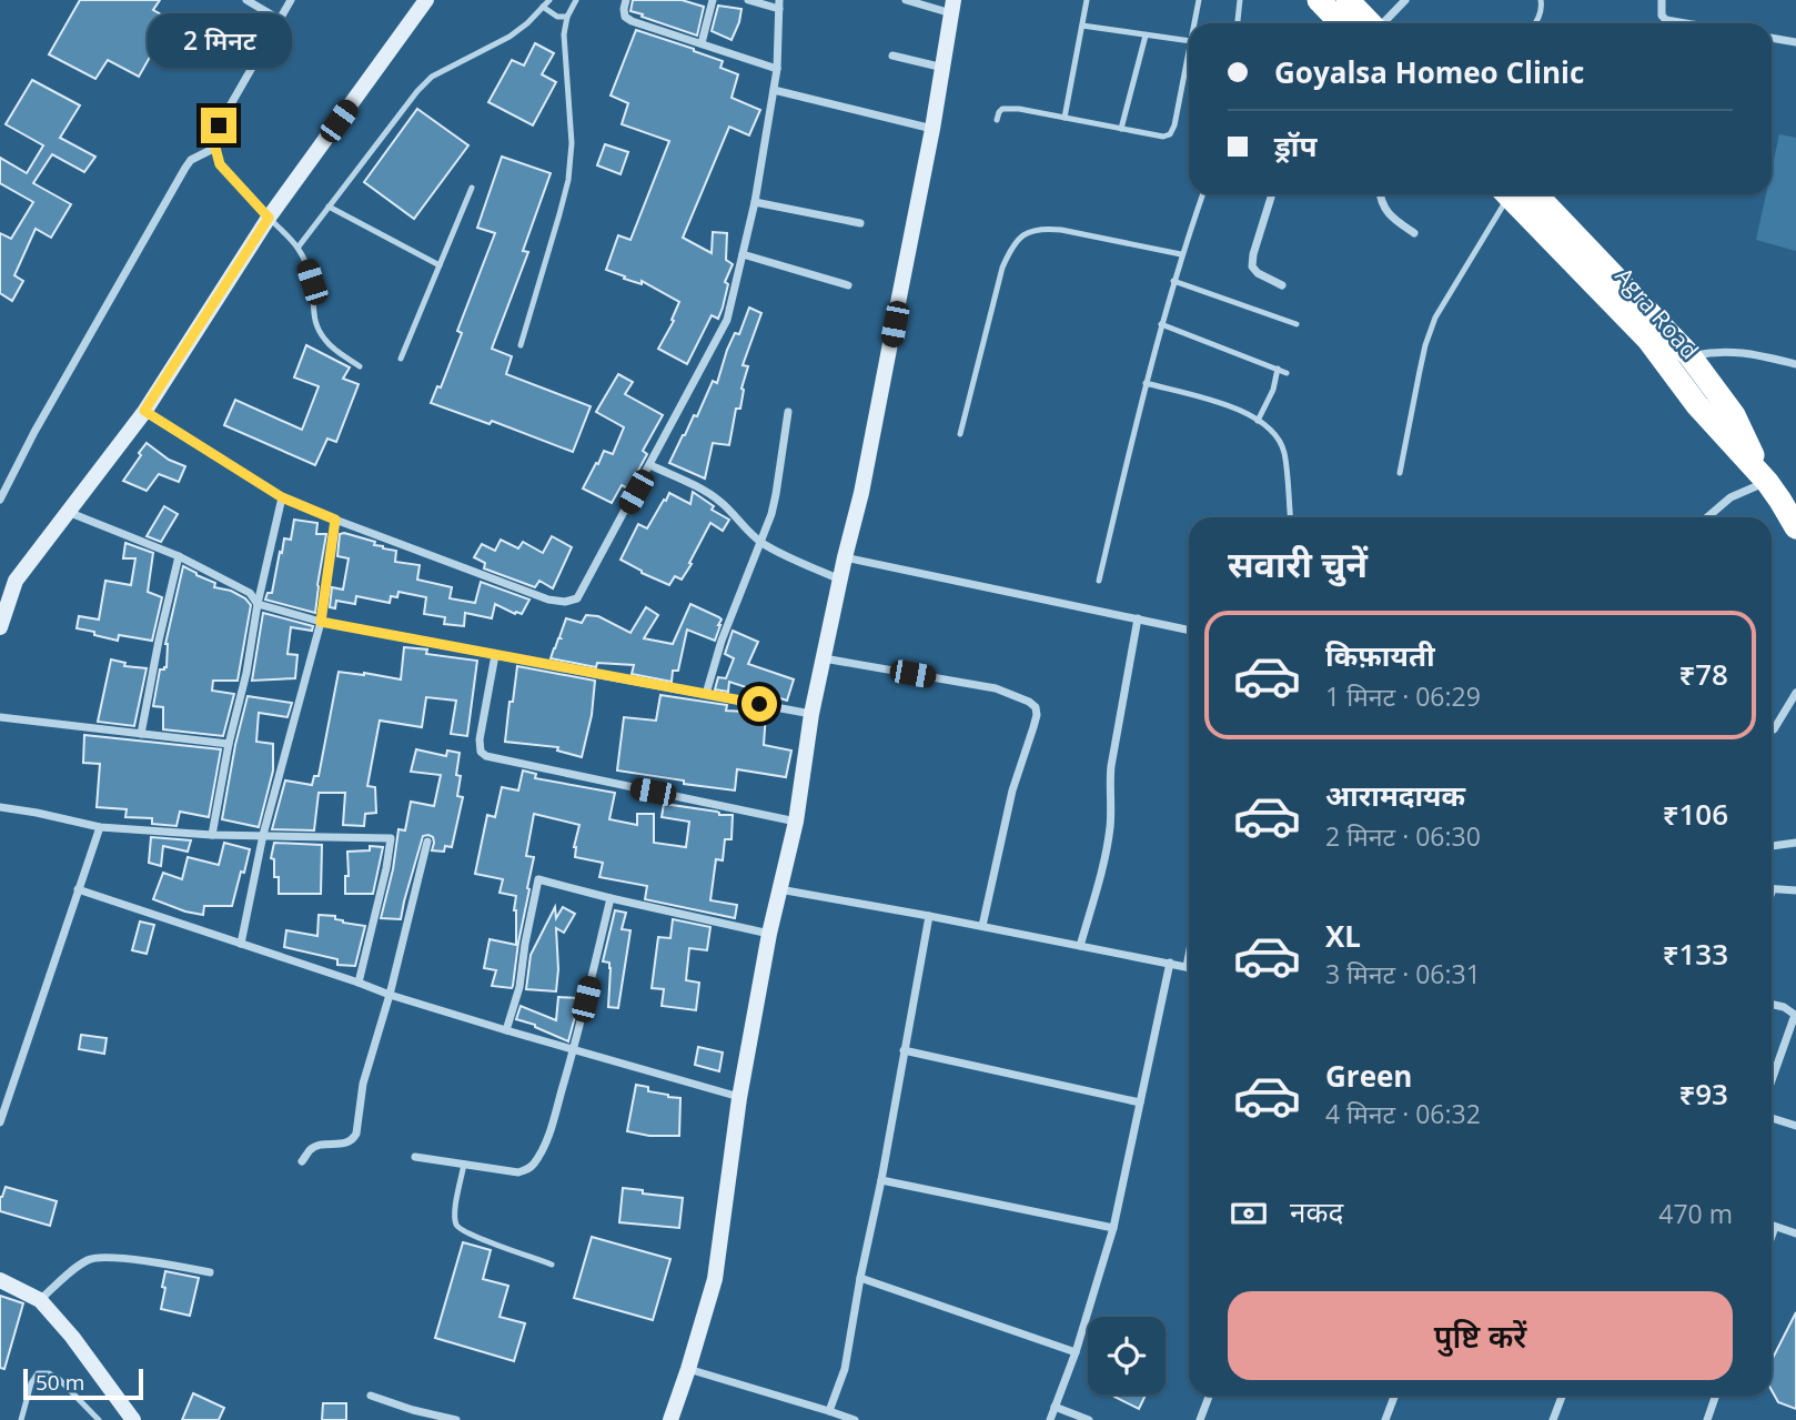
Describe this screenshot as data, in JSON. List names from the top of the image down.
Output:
{
  "streets": {
    "highway": ["Agra Road"]
  },
  "scale_bar": "50 m",
  "page": {
    "bubble": "2 मिनट",
    "banner": ["Goyalsa Homeo Clinic", "ड्रॉप"],
    "heading": "सवारी चुनें",
    "list": [
      {
        "name": "किफ़ायती",
        "note": "1 मिनट · 06:29",
        "value": "₹78"
      },
      {
        "name": "आरामदायक",
        "note": "2 मिनट · 06:30",
        "value": "₹106"
      },
      {
        "name": "XL",
        "note": "3 मिनट · 06:31",
        "value": "₹133"
      },
      {
        "name": "Green",
        "note": "4 मिनट · 06:32",
        "value": "₹93"
      }
    ],
    "pay": ["नकद", "470 m"],
    "buttons": "पुष्टि करें",
    "scale": "50 m"
  }
}
